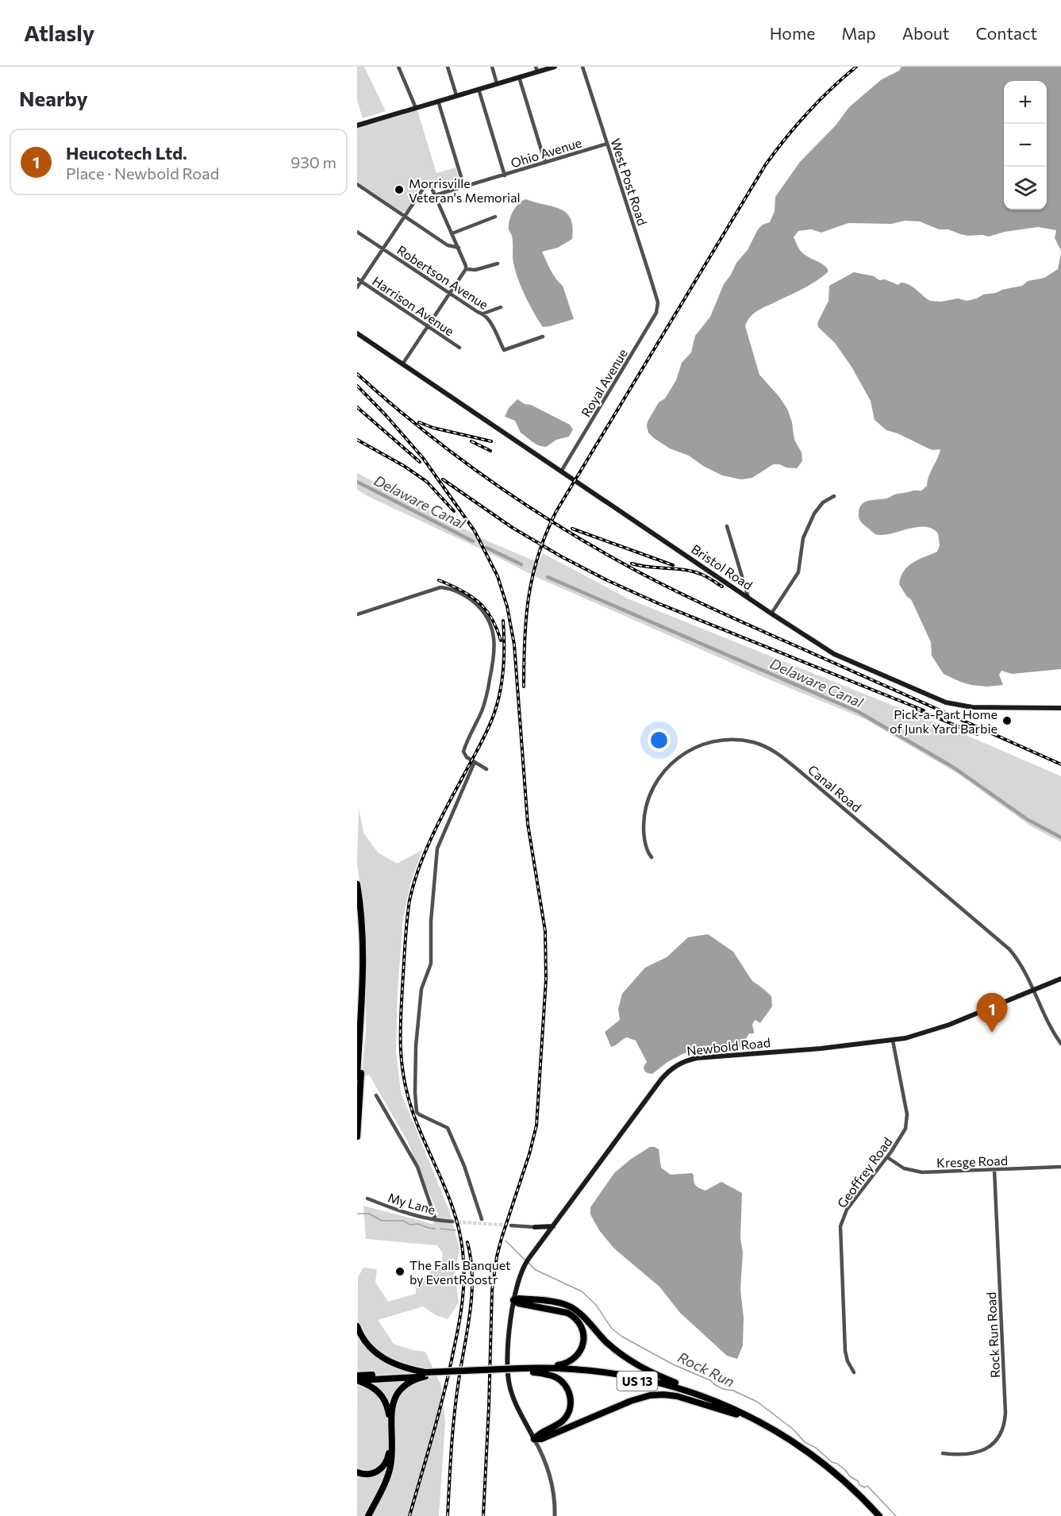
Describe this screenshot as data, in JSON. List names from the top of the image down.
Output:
{
  "streets": {
    "highway": ["US 13"],
    "main road": ["Bristol Road", "Newbold Road"],
    "street": [
      "Ohio Avenue",
      "West Post Road",
      "Robertson Avenue",
      "Harrison Avenue",
      "Royal Avenue",
      "Canal Road",
      "Kresge Road",
      "Geoffrey Road",
      "My Lane",
      "Rock Run Road"
    ]
  },
  "crossings": [
    ["Ohio Avenue", "West Post Road"],
    ["West Post Road", "Royal Avenue"],
    ["Royal Avenue", "Bristol Road"],
    ["Canal Road", "Newbold Road"],
    ["Newbold Road", "Geoffrey Road"],
    ["Kresge Road", "Geoffrey Road"],
    ["Kresge Road", "Rock Run Road"]
  ],
  "water": ["Delaware Canal", "Rock Run"],
  "places": ["Morrisville Veteran's Memorial", "Pick-a-Part Home of Junk Yard Barbie", "The Falls Banquet by EventRoostr"],
  "page": {
    "header": "Atlasly",
    "nav": [
      "Home",
      "Map",
      "About",
      "Contact"
    ],
    "heading": "Nearby",
    "map_buttons": ["+", "−"],
    "list": [
      {
        "mark": "1",
        "name": "Heucotech Ltd.",
        "note": "Place · Newbold Road",
        "value": "930 m"
      }
    ],
    "pins": "1"
  }
}
